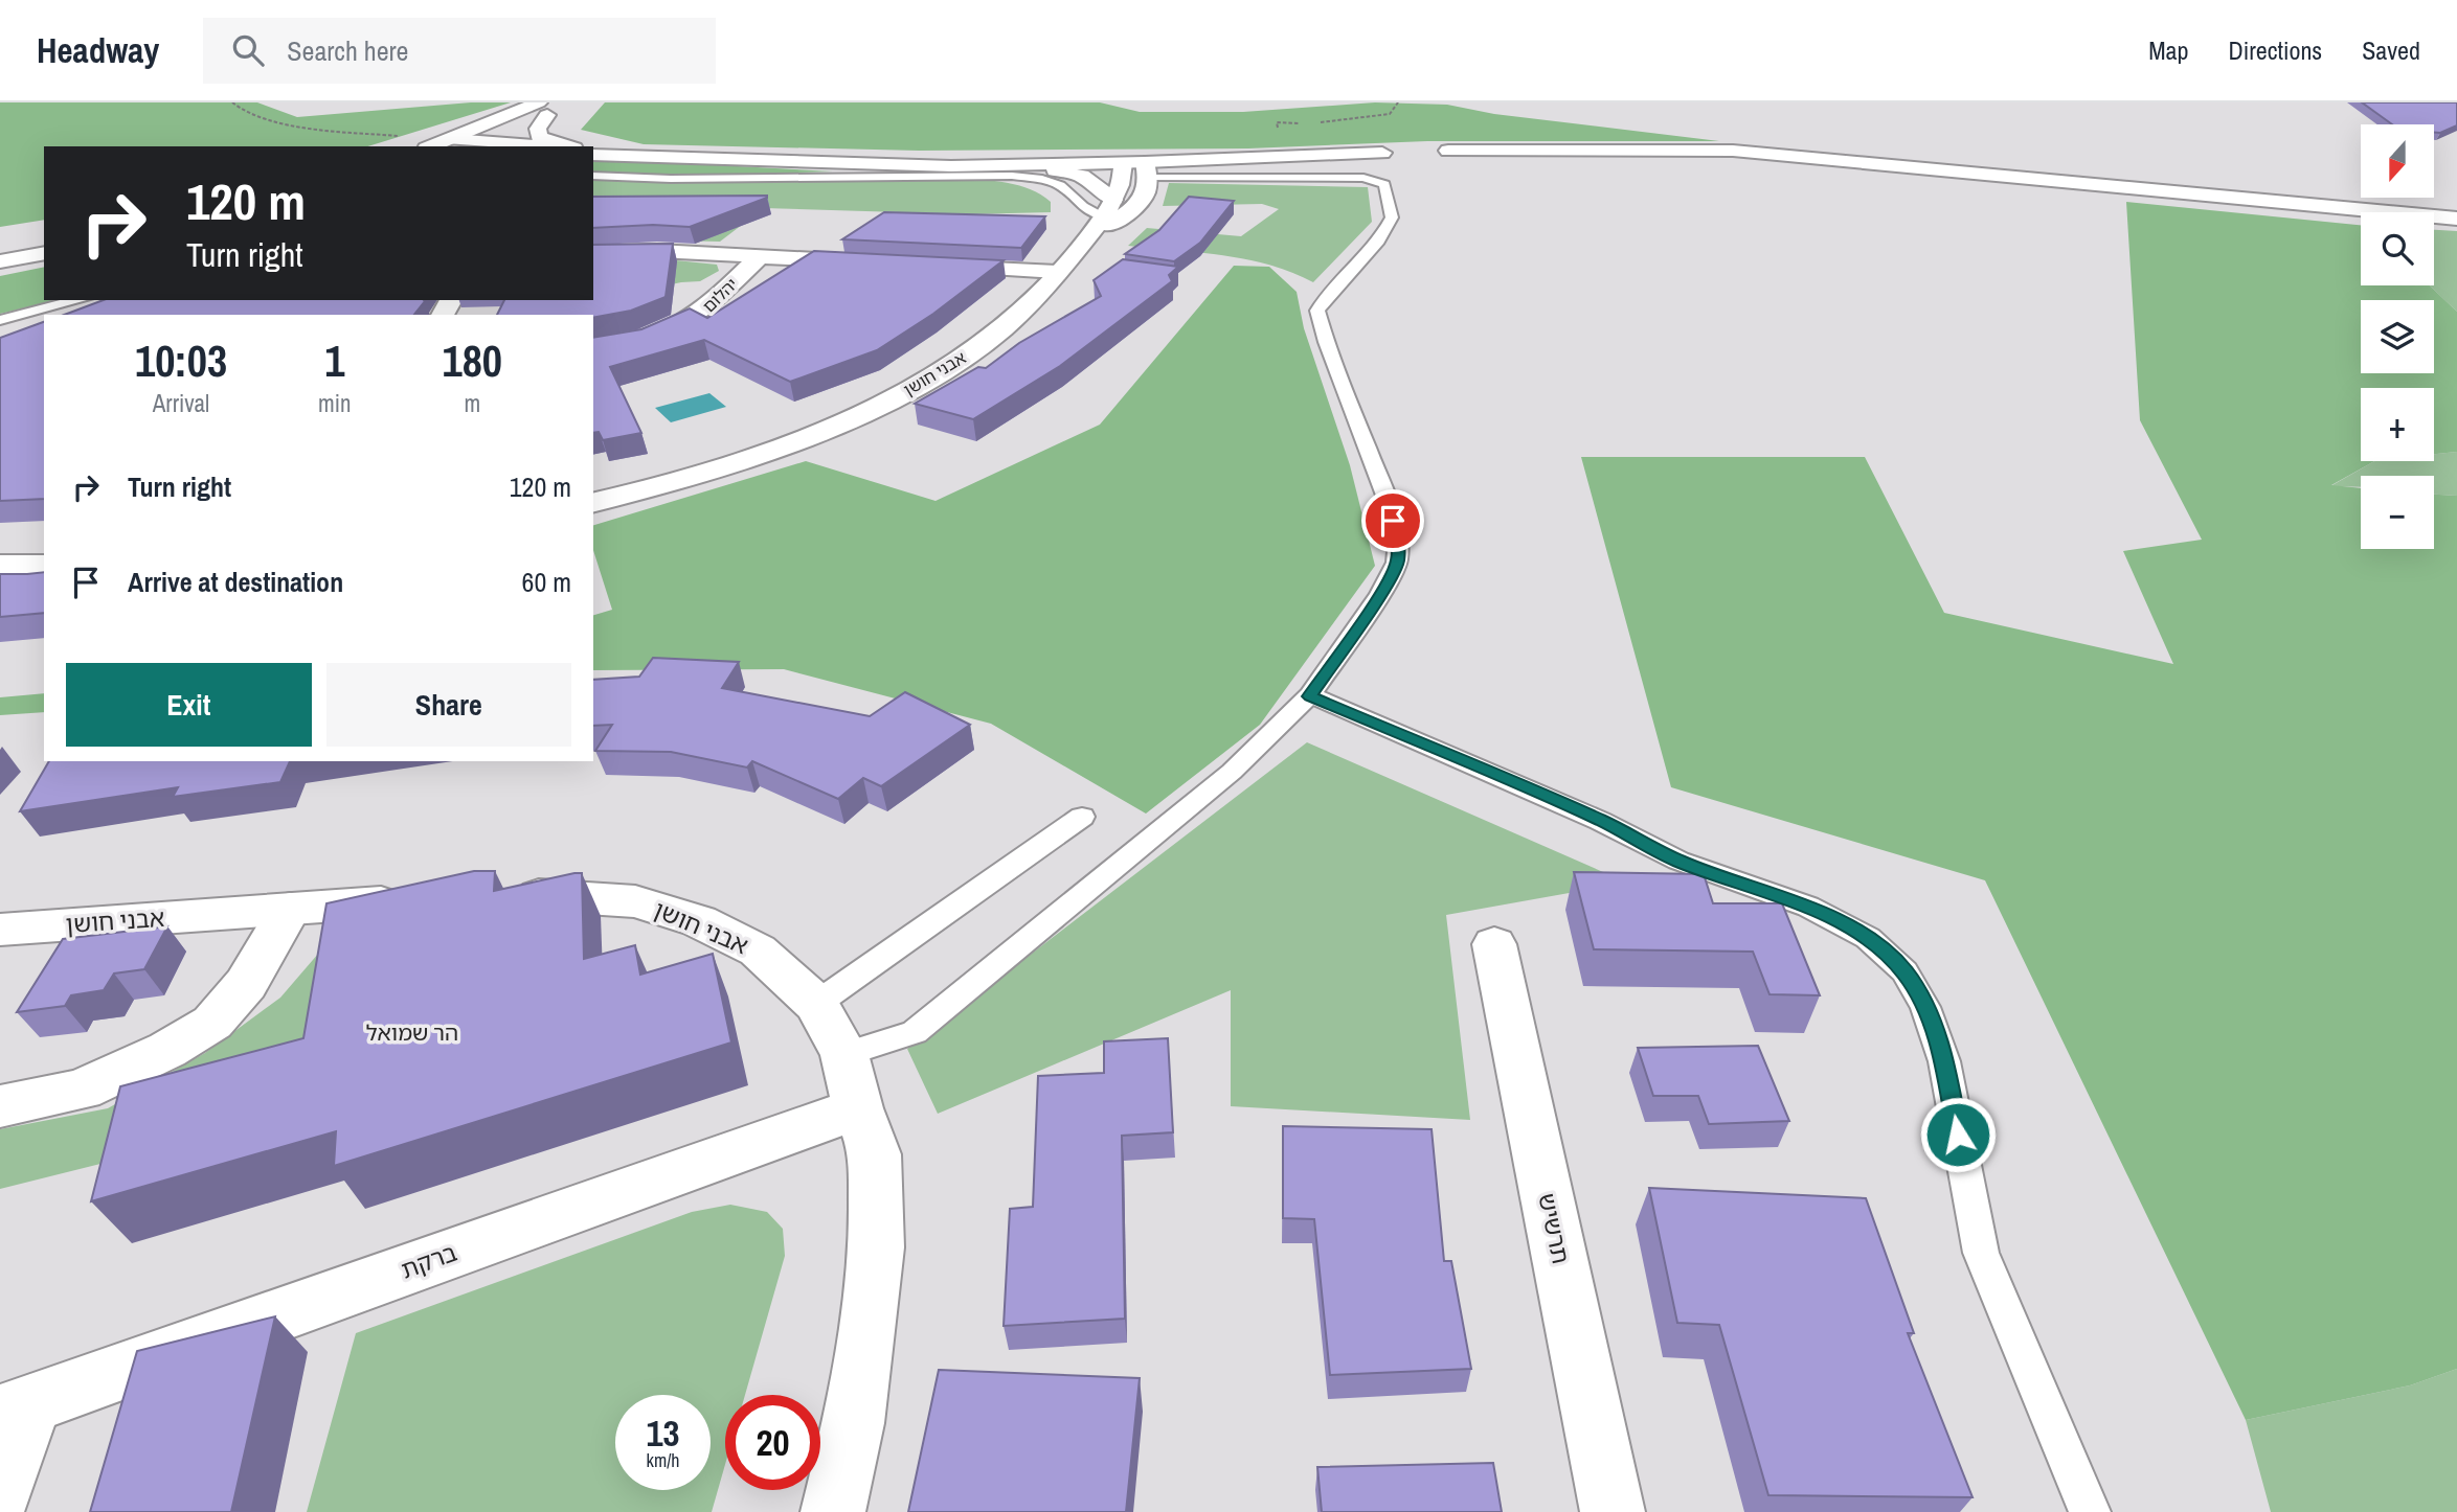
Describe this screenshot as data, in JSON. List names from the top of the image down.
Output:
{
  "streets": {
    "street": [
      "יהלום",
      "אבני חושן",
      "תרשיש",
      "ברקת"
    ]
  },
  "crossings": [
    ["אבני חושן", "ברקת"]
  ],
  "districts": ["הר שמואל"],
  "north": "bottom",
  "page": {
    "header": "Headway",
    "search": "Search here",
    "nav": ["Map", "Directions", "Saved"],
    "map_buttons": ["+", "−"],
    "turn": ["120 m", "Turn right"],
    "eta": [
      "10:03",
      "Arrival",
      "1",
      "min",
      "180",
      "m"
    ],
    "list": [
      {
        "name": "Turn right",
        "value": "120 m"
      },
      {
        "name": "Arrive at destination",
        "value": "60 m"
      }
    ],
    "buttons": ["Exit", "Share"],
    "speed": "13 km/h",
    "limit": "20"
  }
}
